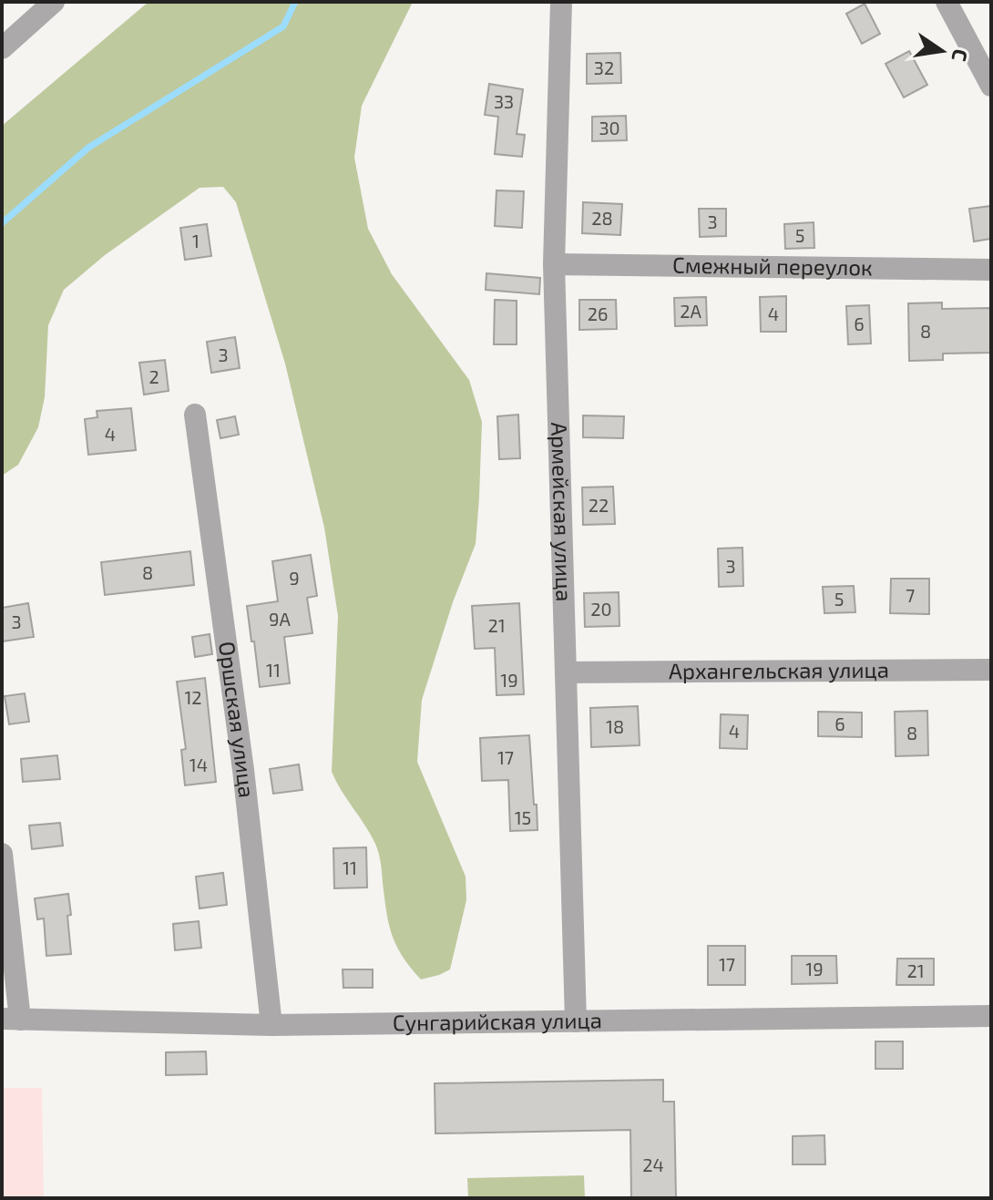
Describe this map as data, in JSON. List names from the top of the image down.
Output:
{
  "streets": {
    "street": [
      "Смежный переулок",
      "Армейская улица",
      "Архангельская улица",
      "Оршская улица",
      "Сунгарийская улица"
    ]
  },
  "crossings": [
    ["Смежный переулок", "Армейская улица"],
    ["Армейская улица", "Архангельская улица"],
    ["Армейская улица", "Сунгарийская улица"],
    ["Оршская улица", "Сунгарийская улица"]
  ],
  "house_numbers": [
    "32",
    "33",
    "30",
    "28",
    "3",
    "5",
    "1",
    "2А",
    "26",
    "4",
    "6",
    "8",
    "3",
    "2",
    "4",
    "22",
    "3",
    "8",
    "9",
    "7",
    "5",
    "20",
    "9А",
    "3",
    "21",
    "11",
    "19",
    "12",
    "6",
    "18",
    "4",
    "8",
    "17",
    "14",
    "15",
    "11",
    "17",
    "19",
    "21",
    "24"
  ],
  "north": "right"
}
